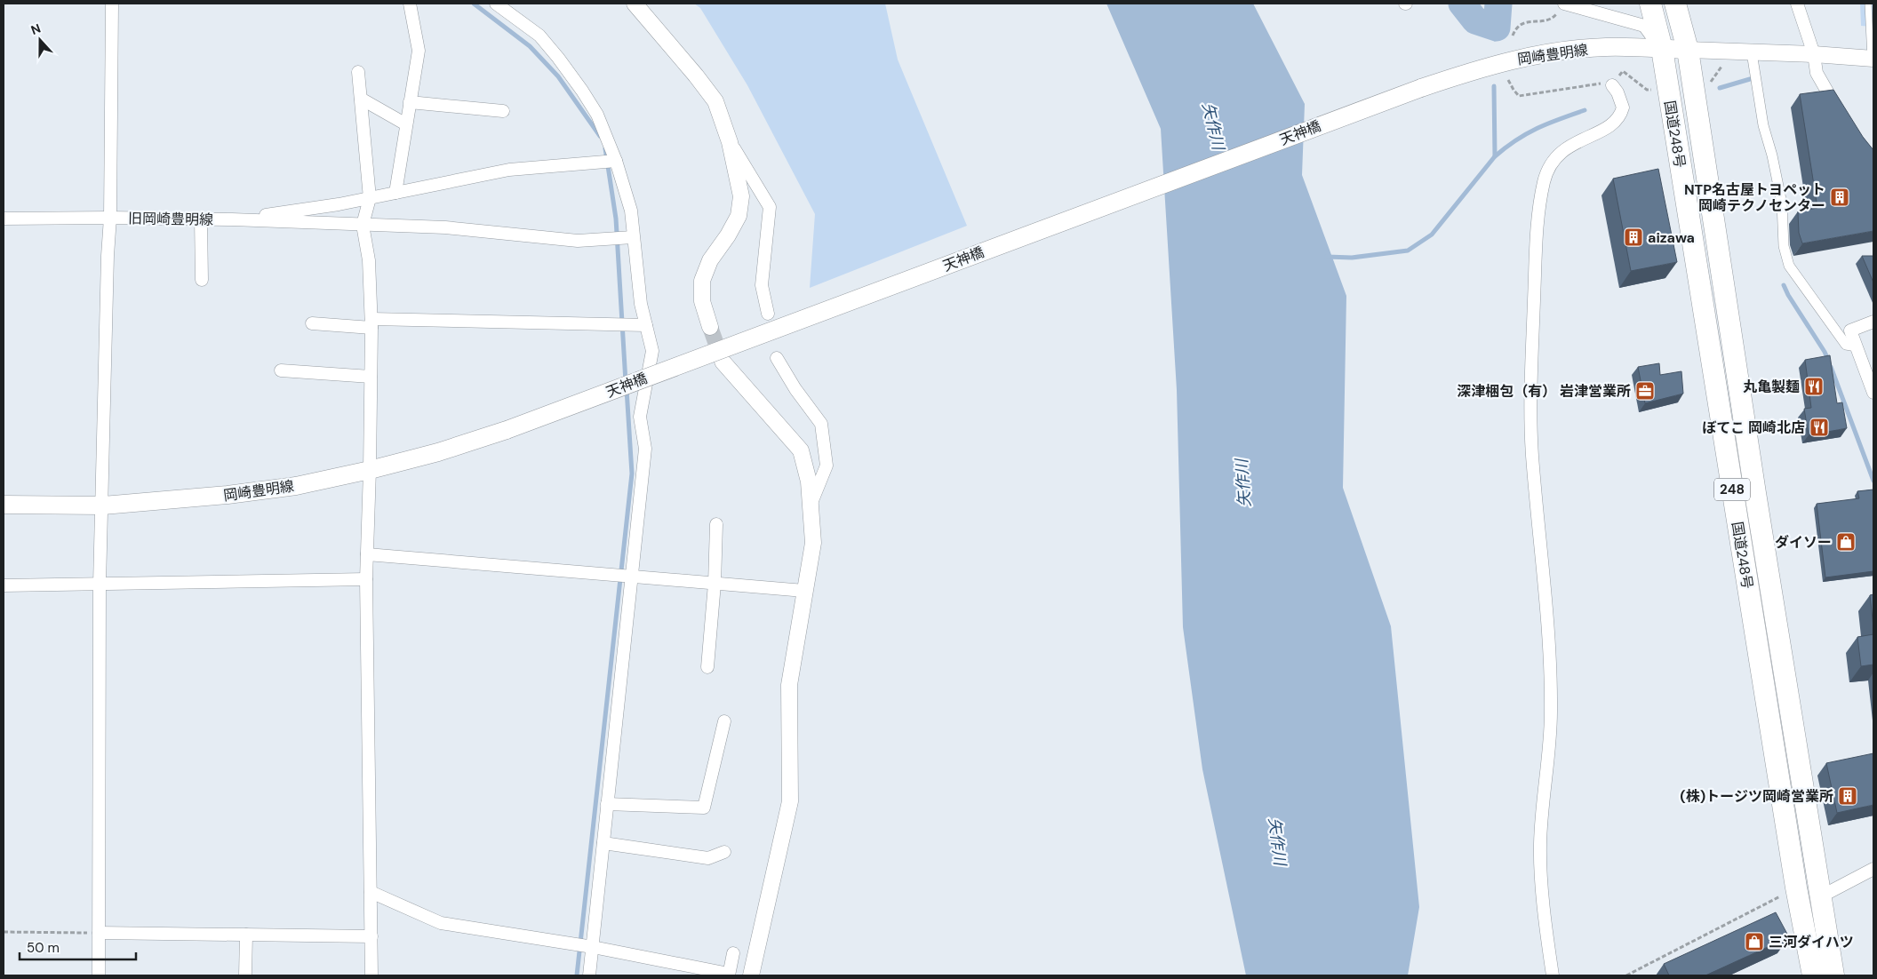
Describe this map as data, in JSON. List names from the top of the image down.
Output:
{
  "streets": {
    "highway": ["国道248号", "248"],
    "main road": ["岡崎豊明線", "天神橋"],
    "street": ["旧岡崎豊明線"]
  },
  "crossings": [
    ["岡崎豊明線", "天神橋"],
    ["岡崎豊明線", "国道248号"]
  ],
  "water": ["矢作川"],
  "places": {
    "building": ["NTP名古屋トヨペット 岡崎テクノセンター", "aizawa", "(株)トージツ岡崎営業所"],
    "restaurant": ["丸亀製麺", "ぼてこ 岡崎北店"],
    "office": ["深津梱包（有） 岩津営業所"],
    "shop": ["ダイソー", "三河ダイハツ"]
  },
  "scale_bar": "50 m",
  "north": "top"
}
